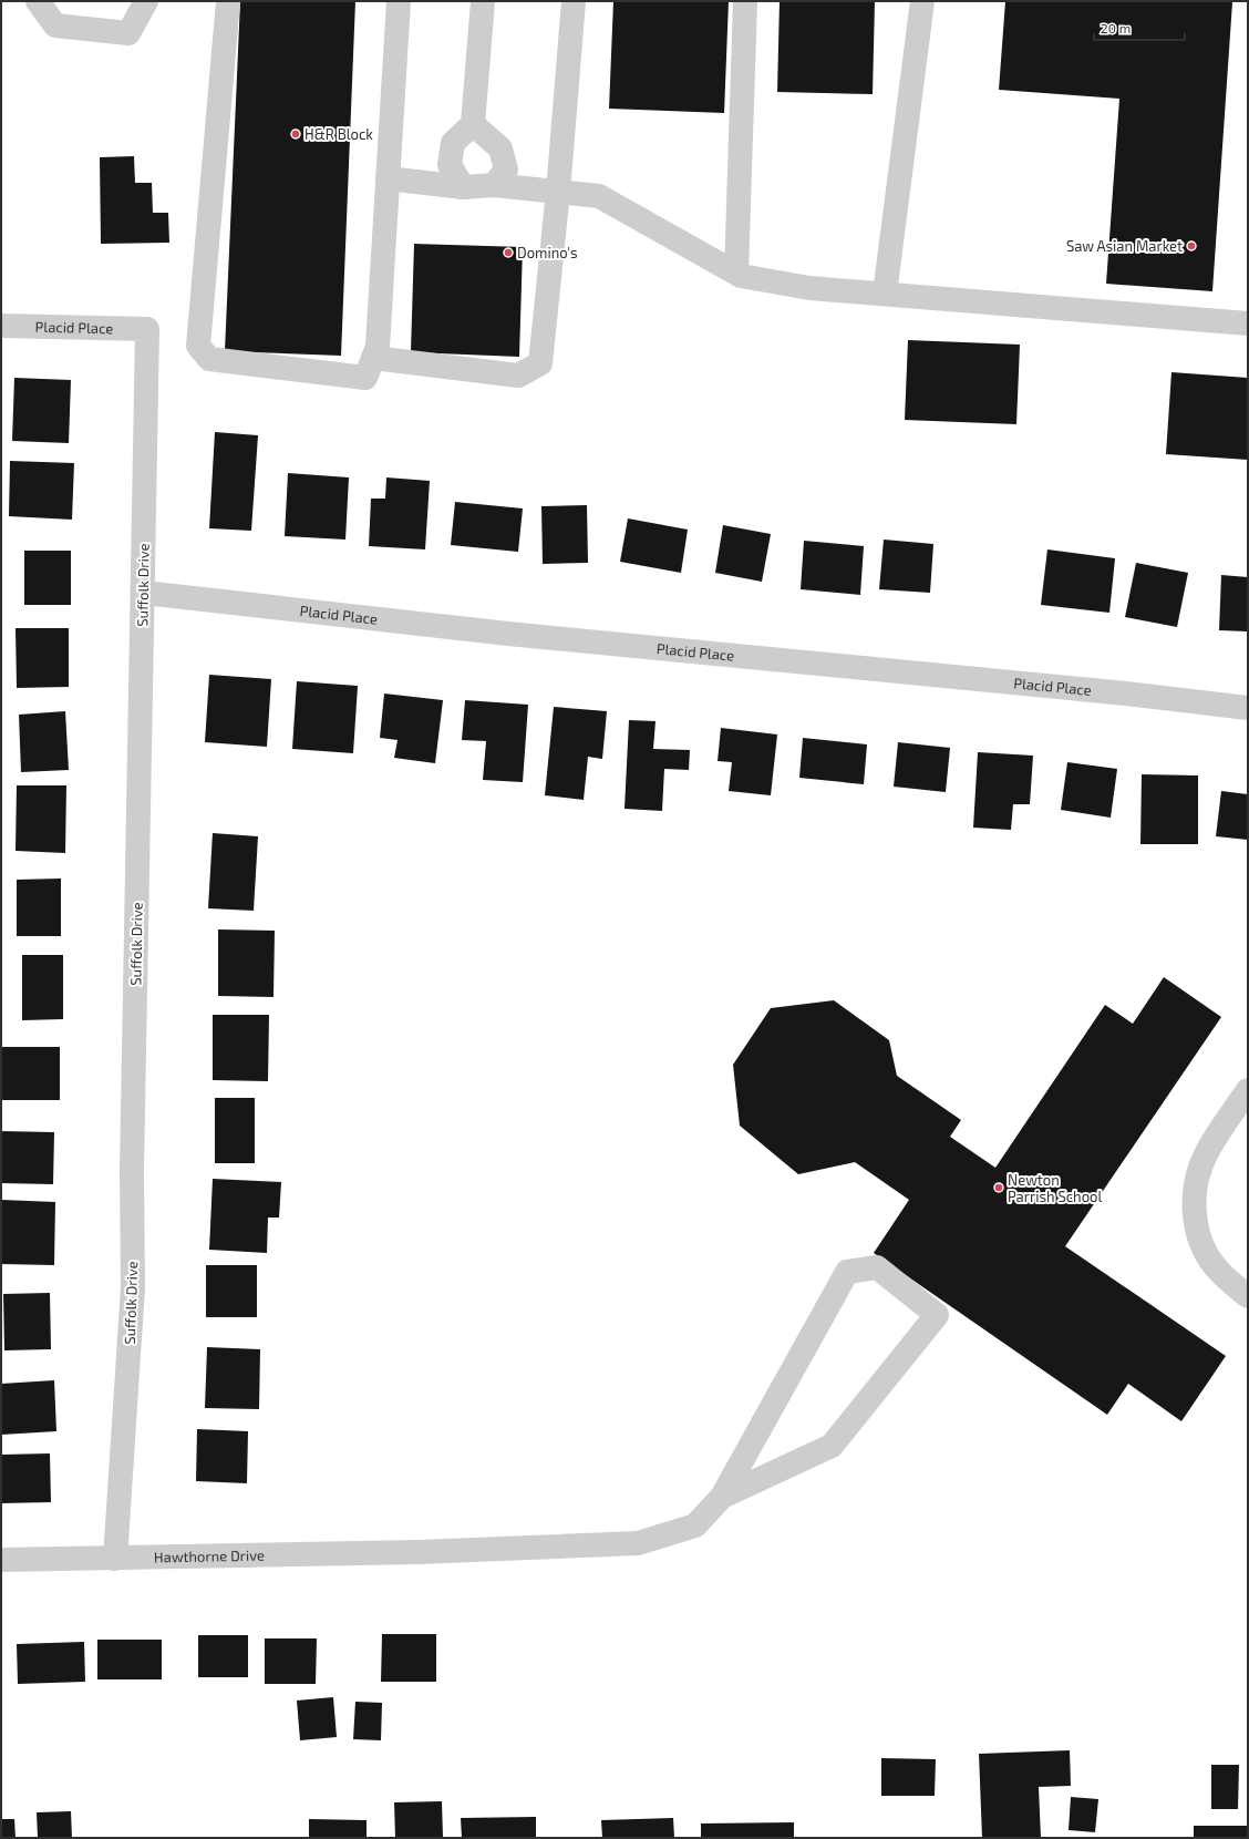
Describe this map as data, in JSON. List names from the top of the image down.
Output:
{
  "streets": {
    "street": ["Placid Place", "Suffolk Drive", "Hawthorne Drive"]
  },
  "crossings": [
    ["Placid Place", "Suffolk Drive"],
    ["Suffolk Drive", "Hawthorne Drive"]
  ],
  "places": [
    "H&R Block",
    "Saw Asian Market",
    "Domino's",
    "Newton Parrish School"
  ],
  "scale_bar": "20 m"
}
